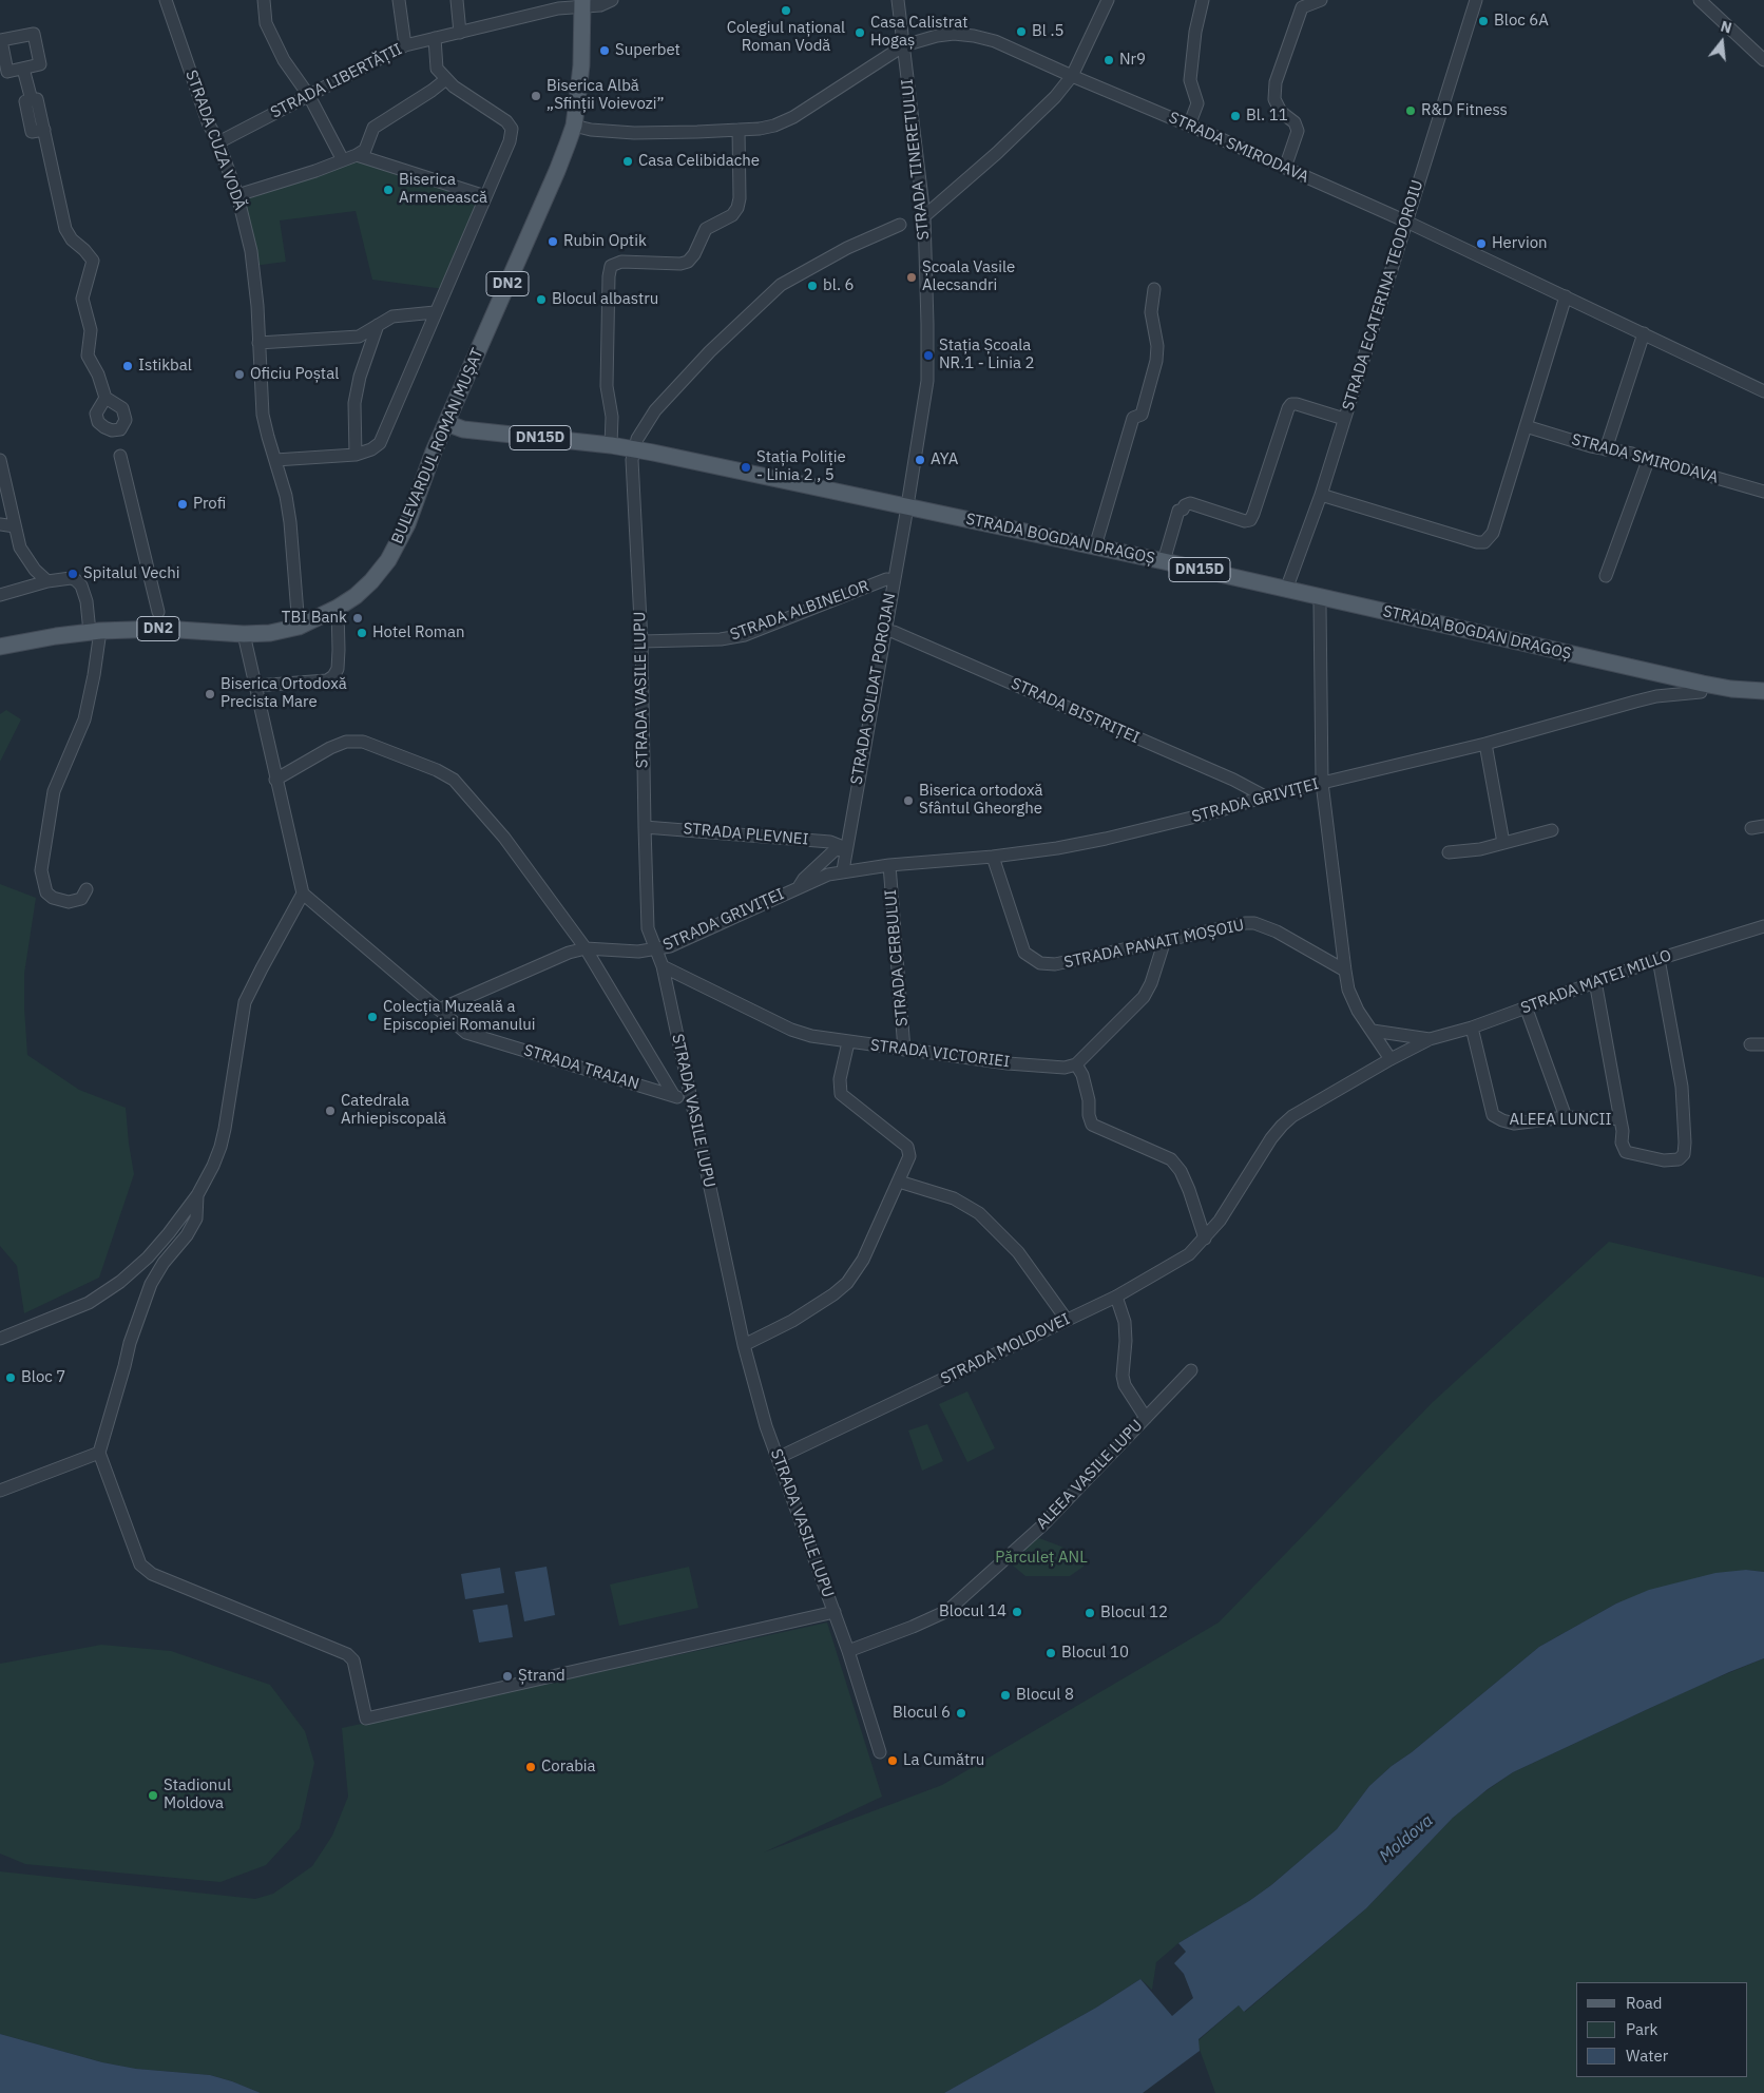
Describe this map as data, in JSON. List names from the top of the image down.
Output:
{
  "streets": {
    "main road": [
      "DN2",
      "DN15D",
      "BULEVARDUL ROMAN MUȘAT",
      "STRADA BOGDAN DRAGOȘ"
    ],
    "street": [
      "STRADA LIBERTĂȚII",
      "STRADA CUZA VODĂ",
      "STRADA SMIRODAVA",
      "STRADA TINERETULUI",
      "STRADA ECATERINA TEODOROIU",
      "STRADA ALBINELOR",
      "STRADA SOLDAT POROJAN",
      "STRADA VASILE LUPU",
      "STRADA BISTRIȚEI",
      "STRADA GRIVIȚEI",
      "STRADA PLEVNEI",
      "STRADA PANAIT MOȘOIU",
      "STRADA CERBULUI",
      "STRADA MATEI MILLO",
      "STRADA VICTORIEI",
      "STRADA TRAIAN",
      "ALEEA LUNCII",
      "STRADA MOLDOVEI",
      "ALEEA VASILE LUPU"
    ]
  },
  "crossings": [
    ["STRADA LIBERTĂȚII", "STRADA CUZA VODĂ"],
    ["STRADA LIBERTĂȚII", "BULEVARDUL ROMAN MUȘAT"],
    ["STRADA CUZA VODĂ", "BULEVARDUL ROMAN MUȘAT"],
    ["STRADA SMIRODAVA", "STRADA TINERETULUI"],
    ["STRADA SMIRODAVA", "STRADA ECATERINA TEODOROIU"],
    ["STRADA SMIRODAVA", "BULEVARDUL ROMAN MUȘAT"],
    ["STRADA TINERETULUI", "STRADA BOGDAN DRAGOȘ"],
    ["STRADA TINERETULUI", "STRADA SOLDAT POROJAN"],
    ["STRADA ECATERINA TEODOROIU", "STRADA BOGDAN DRAGOȘ"],
    ["BULEVARDUL ROMAN MUȘAT", "STRADA BOGDAN DRAGOȘ"],
    ["STRADA BOGDAN DRAGOȘ", "STRADA SOLDAT POROJAN"],
    ["STRADA BOGDAN DRAGOȘ", "STRADA VASILE LUPU"],
    ["STRADA BOGDAN DRAGOȘ", "STRADA GRIVIȚEI"],
    ["STRADA ALBINELOR", "STRADA SOLDAT POROJAN"],
    ["STRADA ALBINELOR", "STRADA VASILE LUPU"],
    ["STRADA SOLDAT POROJAN", "STRADA BISTRIȚEI"],
    ["STRADA SOLDAT POROJAN", "STRADA GRIVIȚEI"],
    ["STRADA SOLDAT POROJAN", "STRADA PLEVNEI"],
    ["STRADA VASILE LUPU", "STRADA GRIVIȚEI"],
    ["STRADA VASILE LUPU", "STRADA PLEVNEI"],
    ["STRADA VASILE LUPU", "STRADA VICTORIEI"],
    ["STRADA VASILE LUPU", "STRADA TRAIAN"],
    ["STRADA VASILE LUPU", "STRADA MOLDOVEI"],
    ["STRADA VASILE LUPU", "ALEEA VASILE LUPU"],
    ["STRADA BISTRIȚEI", "STRADA GRIVIȚEI"],
    ["STRADA GRIVIȚEI", "STRADA PLEVNEI"],
    ["STRADA GRIVIȚEI", "STRADA PANAIT MOȘOIU"],
    ["STRADA GRIVIȚEI", "STRADA CERBULUI"],
    ["STRADA GRIVIȚEI", "STRADA TRAIAN"],
    ["STRADA CERBULUI", "STRADA VICTORIEI"],
    ["STRADA MATEI MILLO", "ALEEA LUNCII"],
    ["STRADA MATEI MILLO", "STRADA MOLDOVEI"]
  ],
  "water": ["Moldova"],
  "parks": ["Părculeț ANL"],
  "places": [
    "Colegiul național Roman Vodă",
    "Bloc 6A",
    "Bl .5",
    "Casa Calistrat Hogaș",
    "Superbet",
    "Nr9",
    "Biserica Albă „Sfinții Voievozi”",
    "R&D Fitness",
    "Bl. 11",
    "Casa Celibidache",
    "Biserica Armenească",
    "Rubin Optik",
    "Hervion",
    "Școala Vasile Alecsandri",
    "bl. 6",
    "Blocul albastru",
    "Stația Școala NR.1 - Linia 2",
    "Istikbal",
    "Oficiu Poștal",
    "AYA",
    "Stația Poliție - Linia 2 , 5",
    "Profi",
    "Spitalul Vechi",
    "TBI Bank",
    "Hotel Roman",
    "Biserica Ortodoxă Precista Mare",
    "Biserica ortodoxă Sfântul Gheorghe",
    "Colecția Muzeală a Episcopiei Romanului",
    "Catedrala Arhiepiscopală",
    "Bloc 7",
    "Blocul 14",
    "Blocul 12",
    "Blocul 10",
    "Ștrand",
    "Blocul 8",
    "Blocul 6",
    "La Cumătru",
    "Corabia",
    "Stadionul Moldova"
  ],
  "legend": ["Road", "Park", "Water"],
  "north": "top"
}
